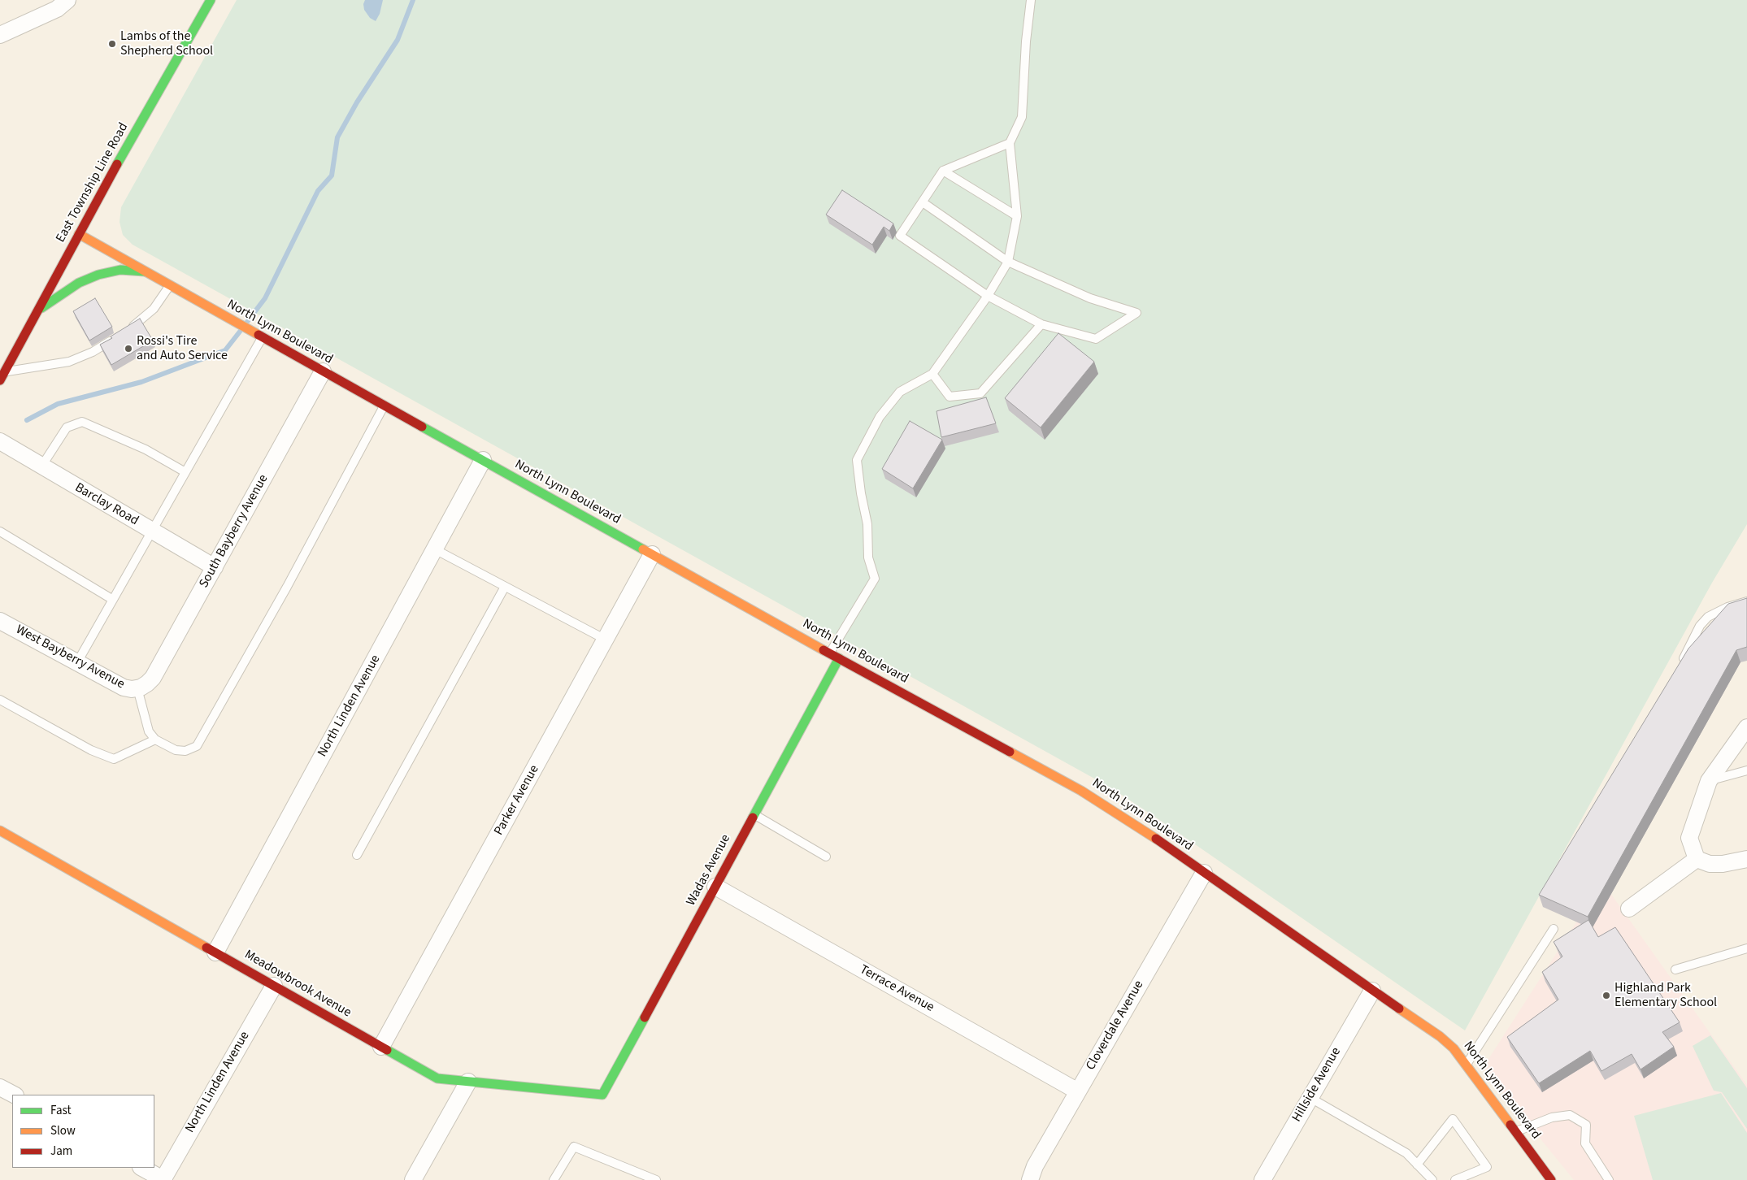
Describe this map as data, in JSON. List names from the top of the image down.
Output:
{
  "streets": {
    "main road": [
      "East Township Line Road",
      "North Lynn Boulevard",
      "Wadas Avenue",
      "Meadowbrook Avenue"
    ],
    "street": [
      "Barclay Road",
      "South Bayberry Avenue",
      "West Bayberry Avenue",
      "North Linden Avenue",
      "Parker Avenue",
      "Terrace Avenue",
      "Cloverdale Avenue",
      "Hillside Avenue"
    ]
  },
  "crossings": [
    ["East Township Line Road", "North Lynn Boulevard"],
    ["North Lynn Boulevard", "South Bayberry Avenue"],
    ["North Lynn Boulevard", "North Linden Avenue"],
    ["North Lynn Boulevard", "Parker Avenue"],
    ["North Lynn Boulevard", "Wadas Avenue"],
    ["North Lynn Boulevard", "Cloverdale Avenue"],
    ["North Lynn Boulevard", "Hillside Avenue"],
    ["Barclay Road", "South Bayberry Avenue"],
    ["South Bayberry Avenue", "West Bayberry Avenue"],
    ["North Linden Avenue", "Meadowbrook Avenue"],
    ["Parker Avenue", "Meadowbrook Avenue"],
    ["Wadas Avenue", "Meadowbrook Avenue"],
    ["Wadas Avenue", "Terrace Avenue"],
    ["Terrace Avenue", "Cloverdale Avenue"]
  ],
  "places": ["Lambs of the Shepherd School", "Rossi's Tire and Auto Service", "Highland Park Elementary School"],
  "legend": ["Fast", "Slow", "Jam"]
}
